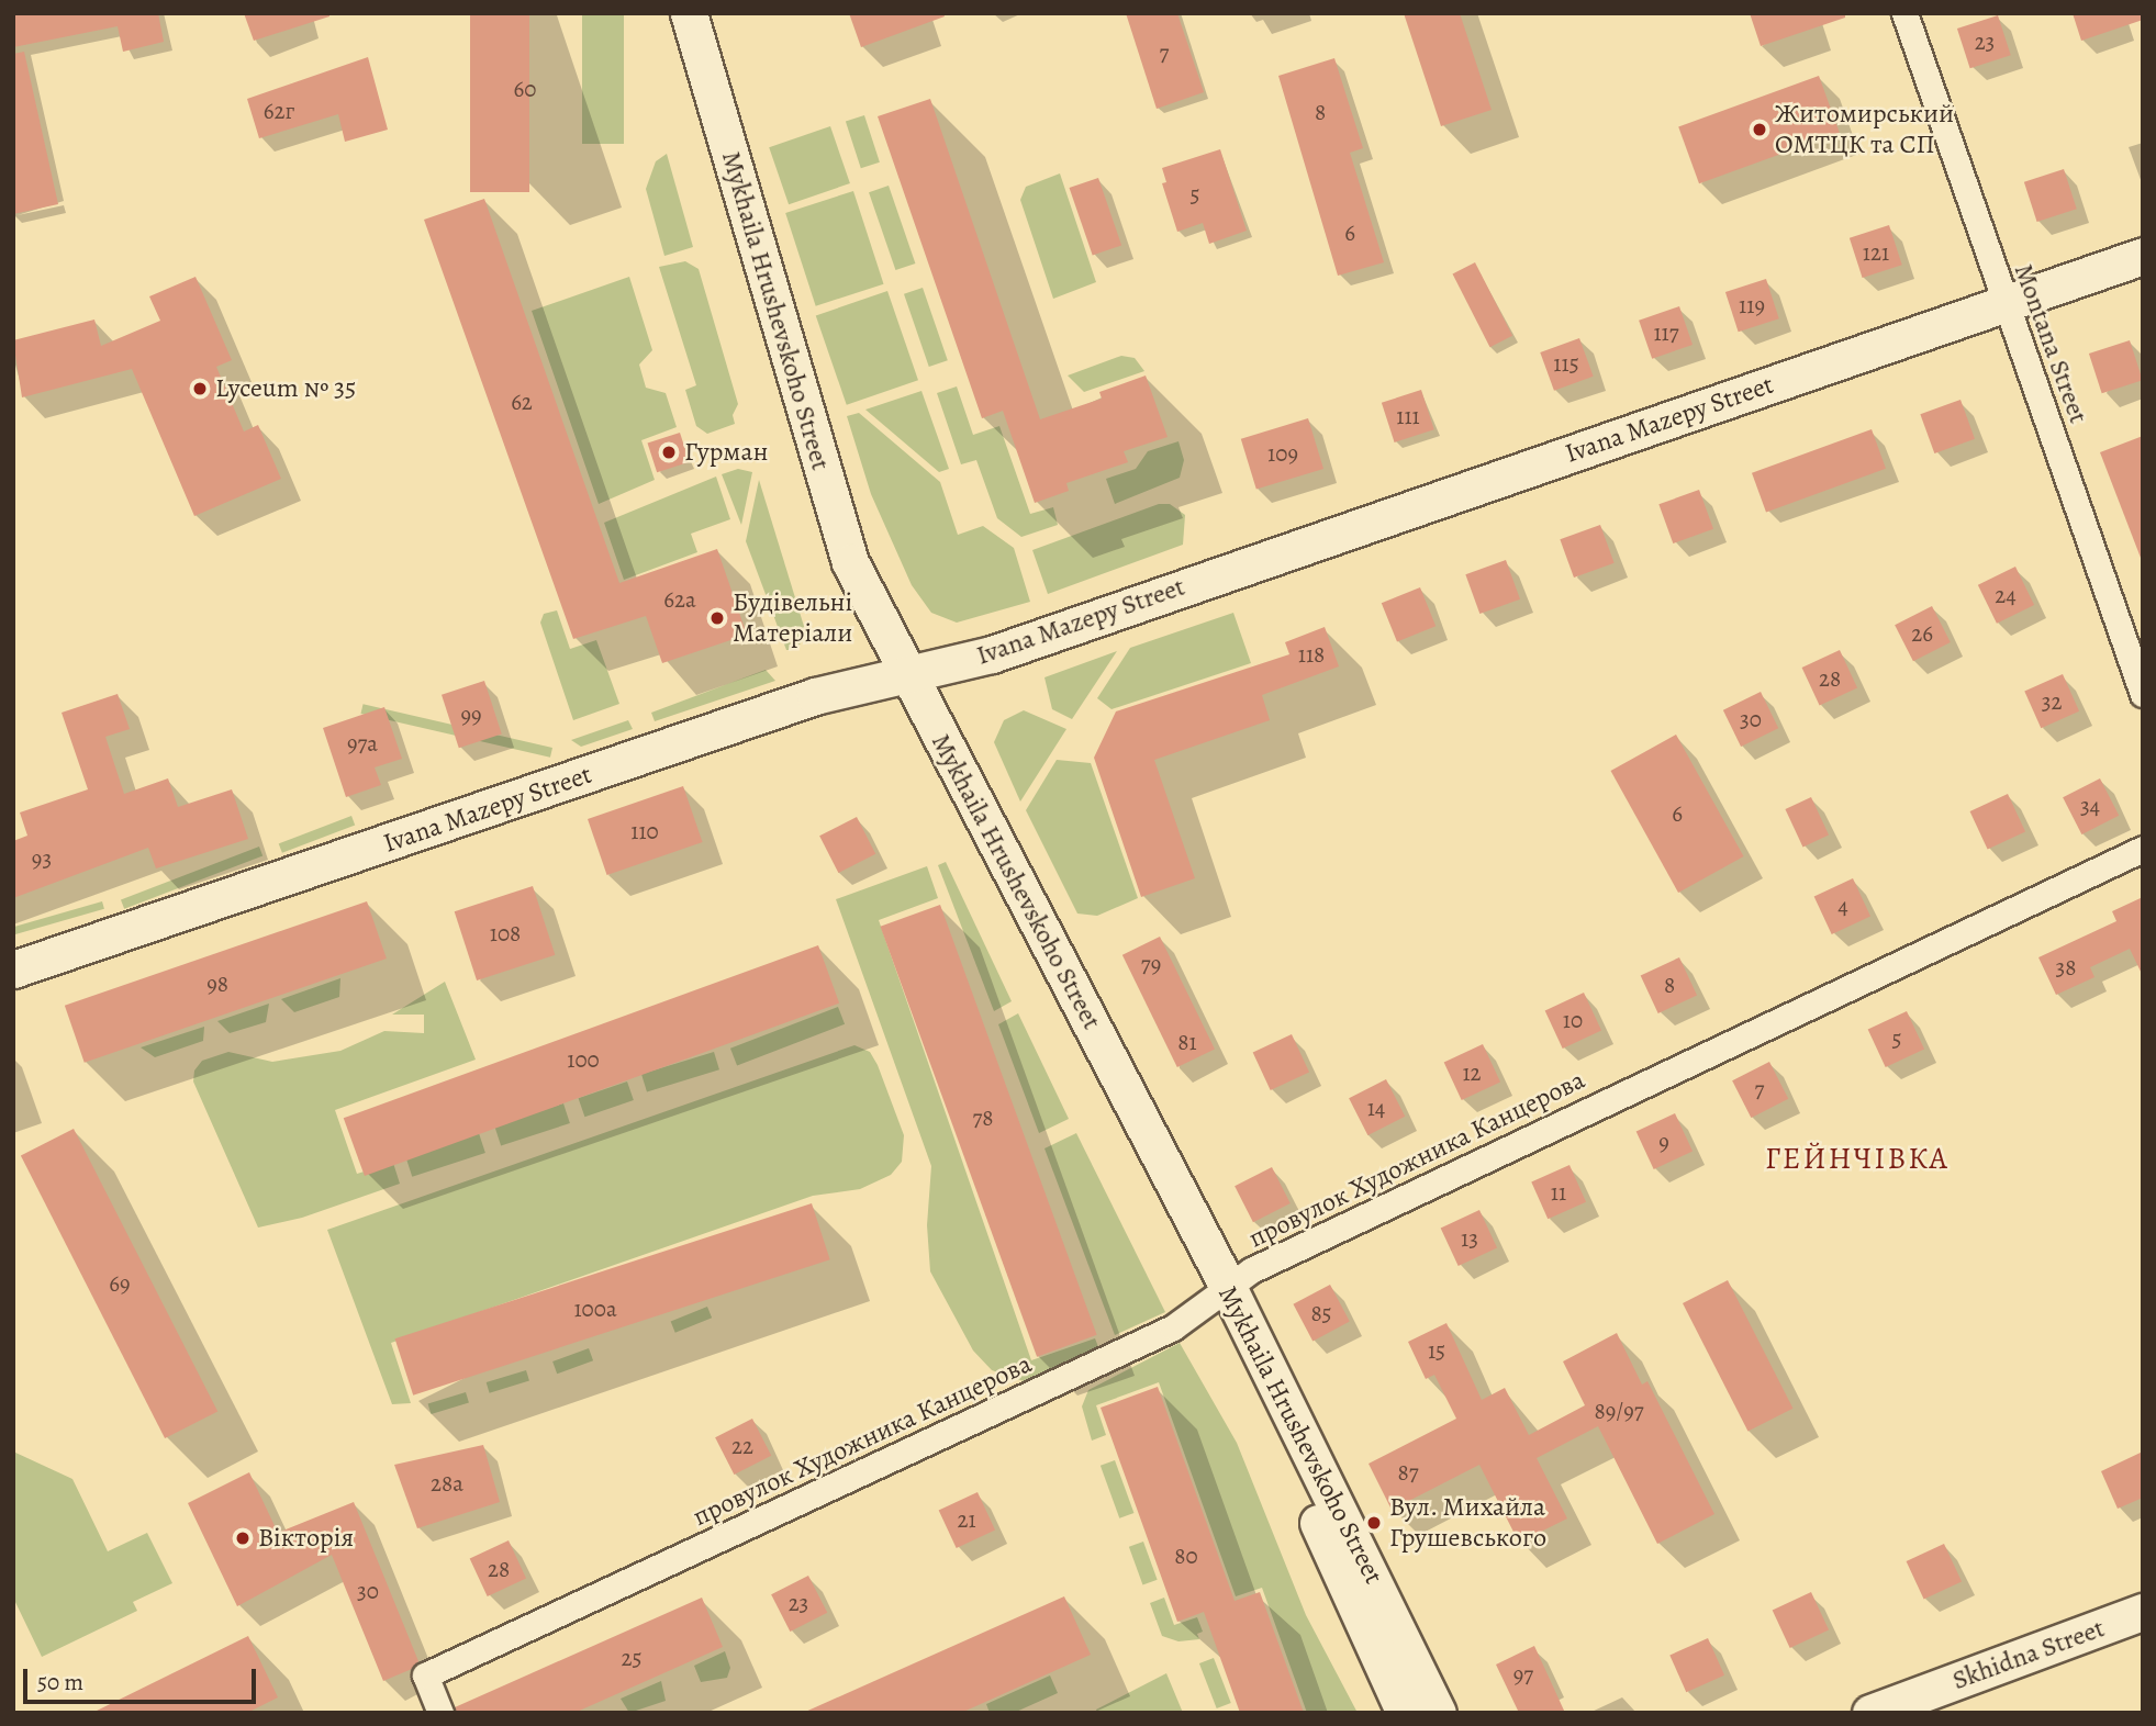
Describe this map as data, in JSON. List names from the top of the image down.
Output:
{
  "streets": {
    "main road": ["Mykhaila Hrushevskoho Street", "Ivana Mazepy Street", "Skhidna Street"],
    "street": ["Montana Street", "провулок Художника Канцерова"]
  },
  "crossings": [
    ["Mykhaila Hrushevskoho Street", "Ivana Mazepy Street"],
    ["Mykhaila Hrushevskoho Street", "провулок Художника Канцерова"],
    ["Montana Street", "Ivana Mazepy Street"]
  ],
  "districts": ["ГЕЙНЧІВКА"],
  "places": [
    "Житомирський ОМТЦК та СП",
    "Lyceum № 35",
    "Гурман",
    "Будівельні Матеріали",
    "Вул. Михайла Грушевського",
    "Вікторія"
  ],
  "house_numbers": [
    "23",
    "7",
    "60",
    "62г",
    "8",
    "5",
    "6",
    "121",
    "119",
    "117",
    "115",
    "62",
    "111",
    "109",
    "24",
    "62а",
    "26",
    "118",
    "28",
    "32",
    "99",
    "30",
    "97а",
    "34",
    "6",
    "110",
    "93",
    "4",
    "108",
    "79",
    "38",
    "98",
    "8",
    "10",
    "5",
    "81",
    "100",
    "12",
    "7",
    "14",
    "78",
    "9",
    "11",
    "13",
    "69",
    "100а",
    "85",
    "15",
    "89/97",
    "22",
    "87",
    "28а",
    "21",
    "80",
    "28",
    "30",
    "23",
    "25",
    "97"
  ],
  "scale_bar": "50 m"
}
